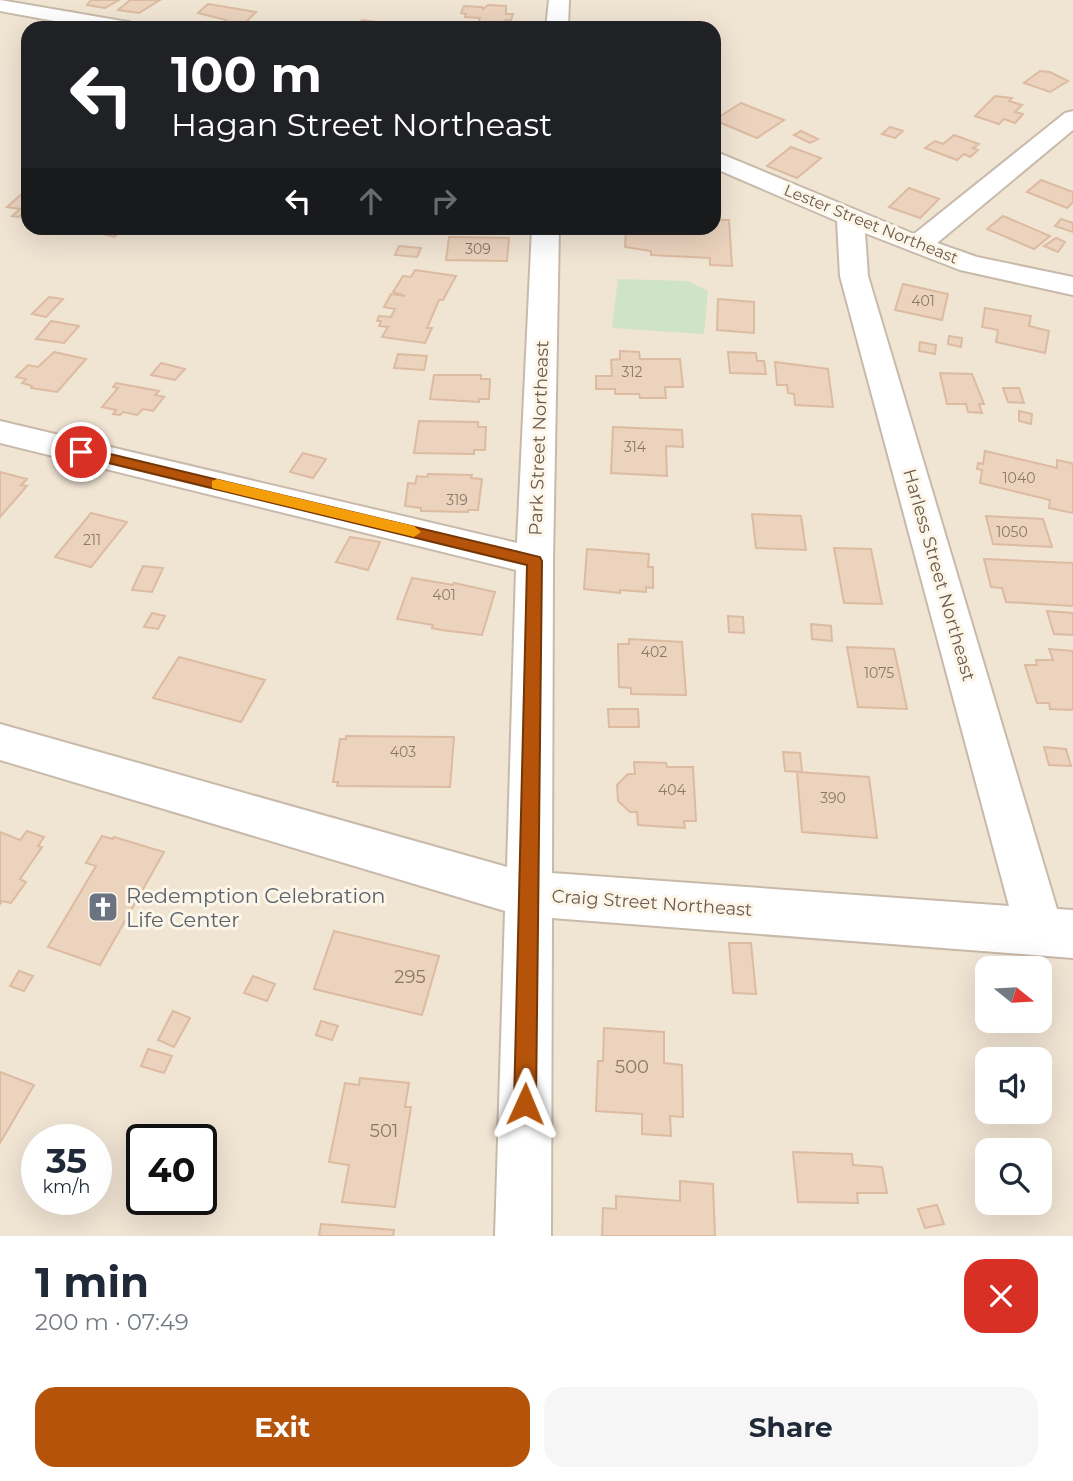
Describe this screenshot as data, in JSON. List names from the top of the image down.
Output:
{
  "streets": {
    "street": [
      "Lester Street Northeast",
      "Park Street Northeast",
      "Harless Street Northeast",
      "Craig Street Northeast"
    ]
  },
  "crossings": [
    ["Lester Street Northeast", "Harless Street Northeast"],
    ["Park Street Northeast", "Craig Street Northeast"],
    ["Harless Street Northeast", "Craig Street Northeast"]
  ],
  "places": {
    "church": ["Redemption Celebration Life Center"]
  },
  "house_numbers": [
    "309",
    "401",
    "312",
    "314",
    "1040",
    "319",
    "1050",
    "211",
    "401",
    "402",
    "1075",
    "403",
    "404",
    "390",
    "295",
    "500",
    "501"
  ],
  "north": "right",
  "page": {
    "turn": ["100 m", "Hagan Street Northeast"],
    "speed": "35 km/h",
    "limit": "40",
    "heading": ["1 min", "200 m · 07:49"],
    "buttons": ["Exit", "Share"]
  }
}
